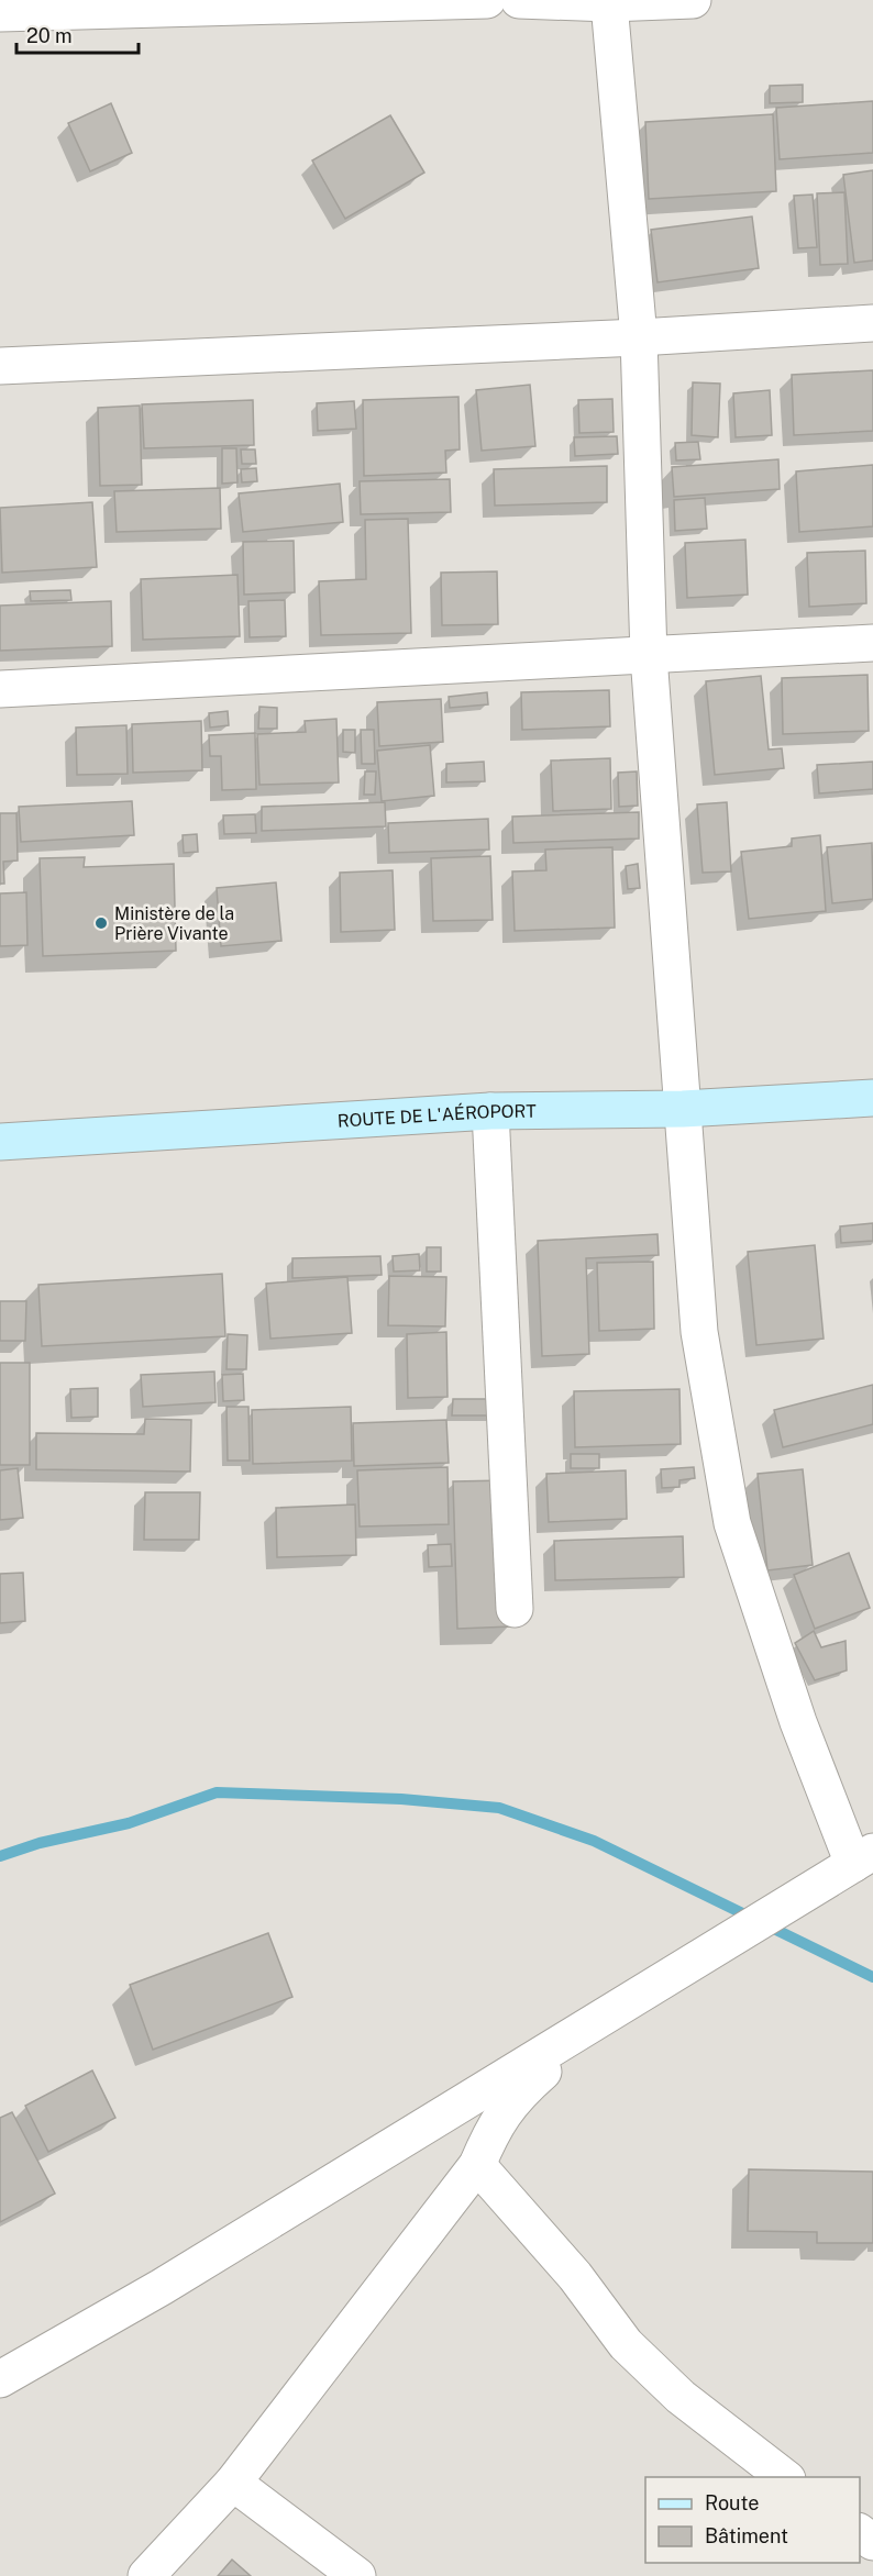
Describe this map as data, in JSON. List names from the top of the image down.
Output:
{
  "streets": {
    "main road": ["ROUTE DE L'AÉROPORT"]
  },
  "places": ["Ministère de la Prière Vivante"],
  "legend": ["Route", "Bâtiment"],
  "scale_bar": "20 m"
}
